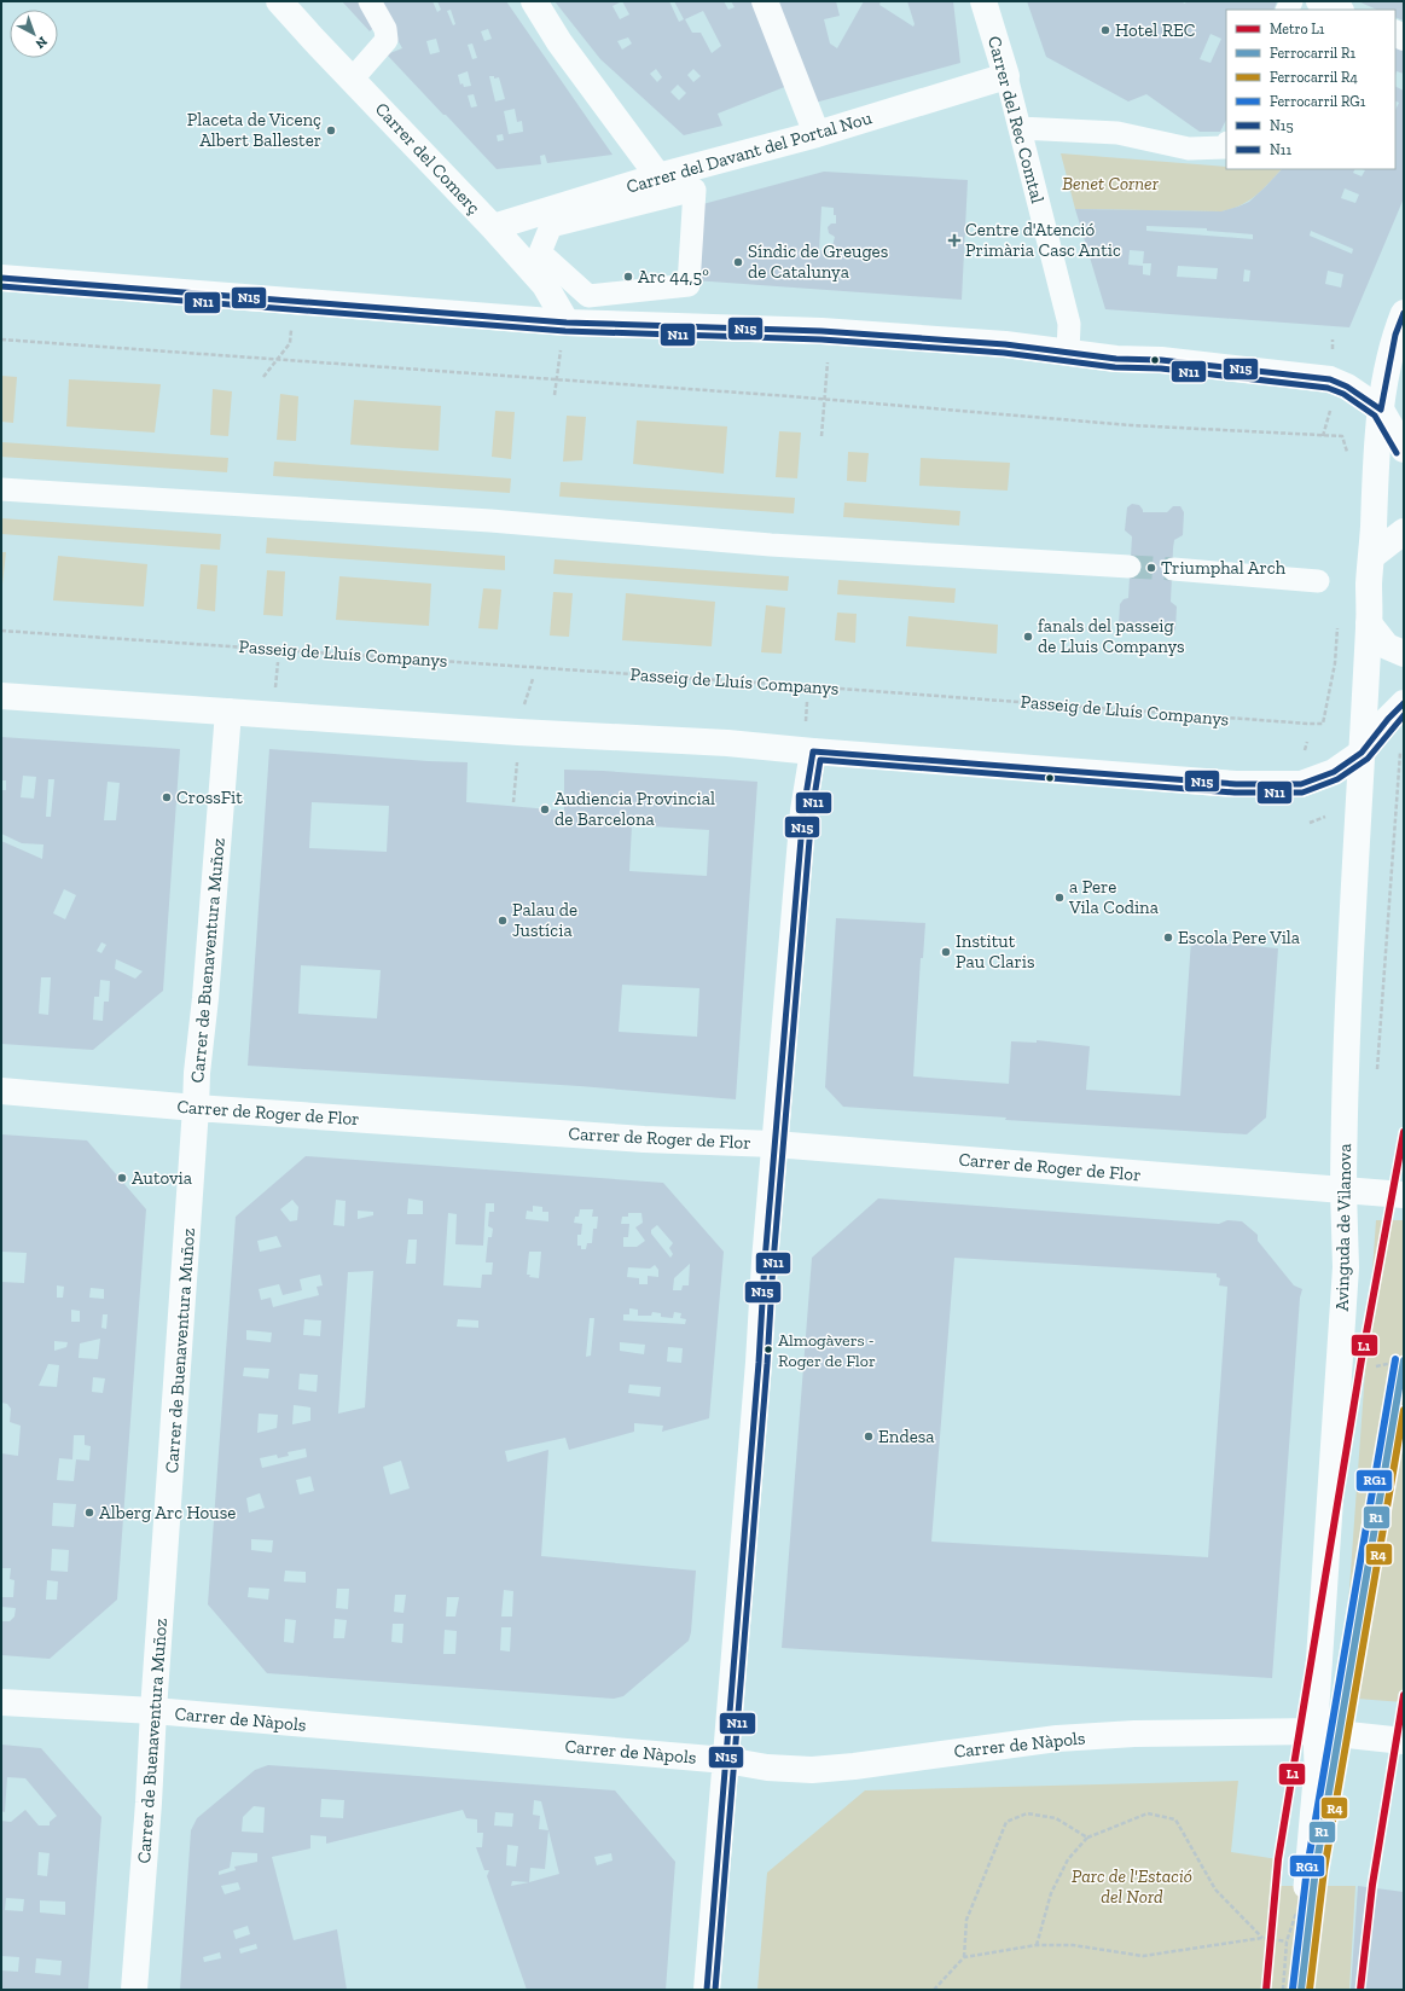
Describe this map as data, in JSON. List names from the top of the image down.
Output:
{
  "streets": {
    "street": [
      "Carrer del Rec Comtal",
      "Carrer del Davant del Portal Nou",
      "Carrer del Comerç",
      "Carrer de Buenaventura Muñoz",
      "Carrer de Roger de Flor",
      "Avinguda de Vilanova",
      "Carrer de Nàpols"
    ],
    "path": ["Passeig de Lluís Companys"]
  },
  "crossings": [
    ["Carrer del Rec Comtal", "Carrer del Davant del Portal Nou"],
    ["Carrer del Davant del Portal Nou", "Carrer del Comerç"],
    ["Carrer de Buenaventura Muñoz", "Carrer de Roger de Flor"],
    ["Carrer de Buenaventura Muñoz", "Carrer de Nàpols"],
    ["Carrer de Roger de Flor", "Avinguda de Vilanova"],
    ["Avinguda de Vilanova", "Carrer de Nàpols"]
  ],
  "parks": ["Benet Corner", "Parc de l'Estació del Nord"],
  "places": {
    "other": [
      "Hotel REC",
      "Placeta de Vicenç Albert Ballester",
      "Síndic de Greuges de Catalunya",
      "Arc 44,5º",
      "Triumphal Arch",
      "fanals del passeig de Lluis Companys",
      "CrossFit",
      "Audiencia Provincial de Barcelona",
      "a Pere Vila Codina",
      "Palau de Justícia",
      "Escola Pere Vila",
      "Institut Pau Claris",
      "Autovia",
      "Almogàvers - Roger de Flor",
      "Endesa",
      "Alberg Arc House"
    ],
    "health": ["Centre d'Atenció Primària Casc Antic"]
  },
  "lines": [
    "transit line N15",
    "transit line N11",
    "metro line L1",
    "rail line RG1",
    "rail line R1",
    "rail line R4"
  ],
  "legend": [
    "Metro L1",
    "Ferrocarril R1",
    "Ferrocarril R4",
    "Ferrocarril RG1",
    "N15",
    "N11"
  ],
  "north": "bottom right"
}
